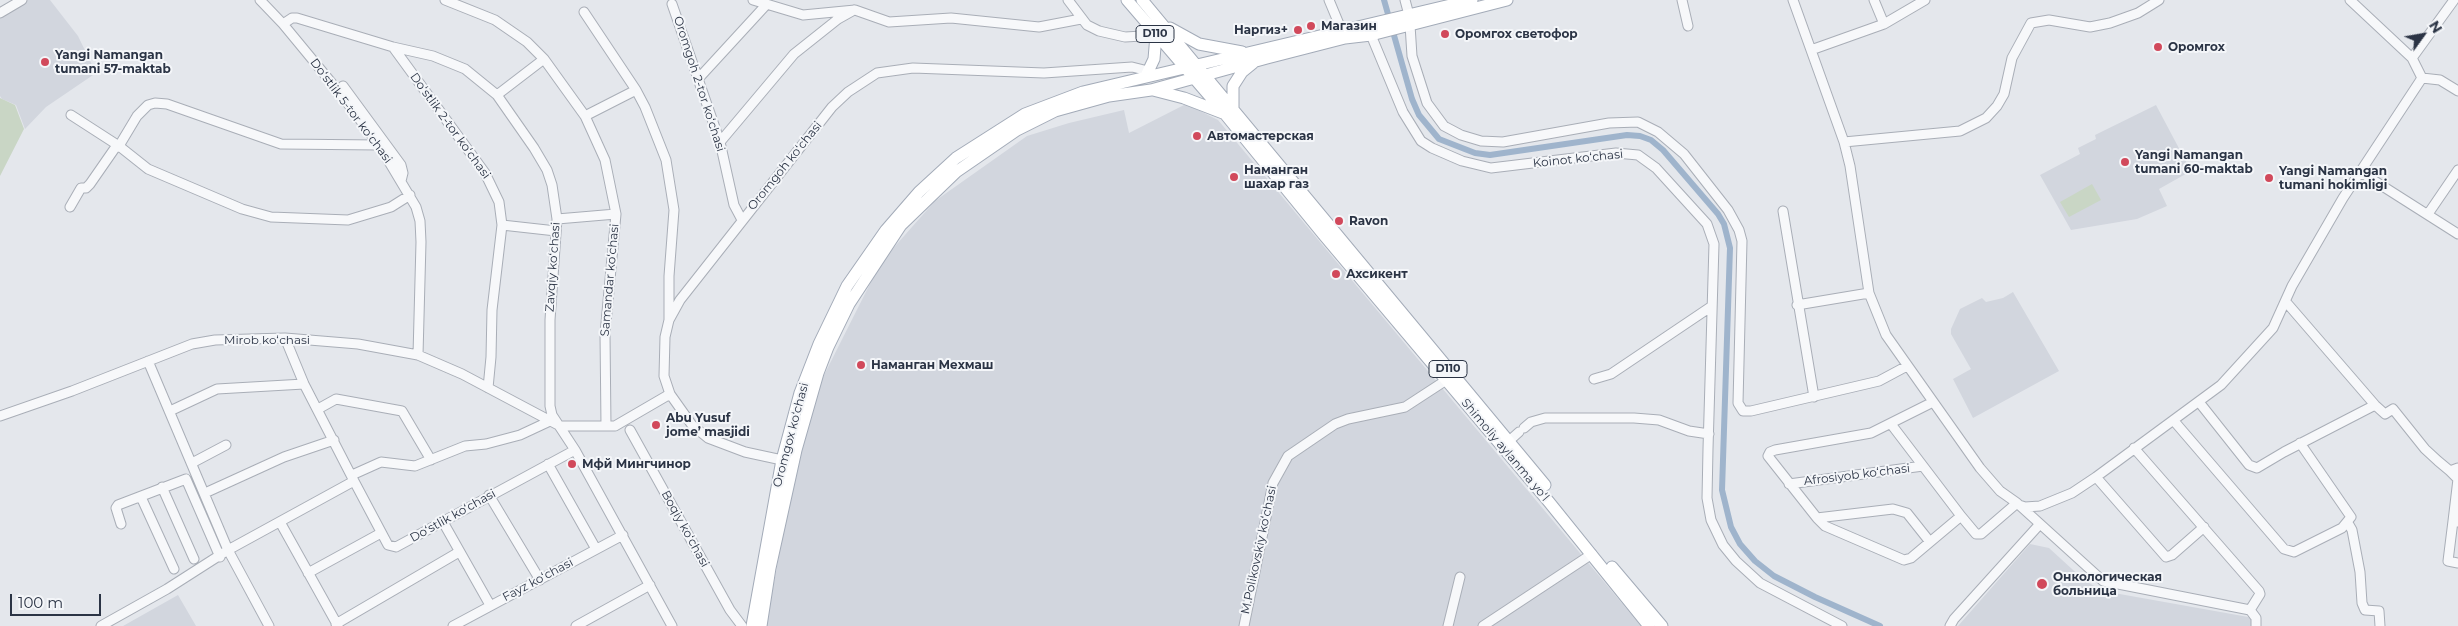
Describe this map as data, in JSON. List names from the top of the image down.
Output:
{
  "streets": {
    "main road": ["D110", "Oromgox ko‘chasi", "Shimoliy aylanma yoʻl"],
    "street": [
      "Oromgoh 2-tor koʻchasi",
      "Doʻstlik 5-tor koʻchasi",
      "Doʻstlik 2-tor koʻchasi",
      "Koinot koʻchasi",
      "Oromgoh koʻchasi",
      "Zavqiy koʻchasi",
      "Samandar ko‘chasi",
      "Mirob koʻchasi",
      "Afrosiyob koʻchasi",
      "Doʻstlik koʻchasi",
      "Boqiy koʻchasi",
      "M.Polikovskiy koʻchasi",
      "Fayz koʻchasi"
    ]
  },
  "crossings": [
    ["Oromgoh 2-tor koʻchasi", "Oromgoh koʻchasi"],
    ["Doʻstlik 5-tor koʻchasi", "Zavqiy koʻchasi"],
    ["Doʻstlik 5-tor koʻchasi", "Mirob koʻchasi"],
    ["Doʻstlik 2-tor koʻchasi", "Zavqiy koʻchasi"],
    ["Doʻstlik 2-tor koʻchasi", "Mirob koʻchasi"],
    ["Oromgoh koʻchasi", "Oromgox ko‘chasi"],
    ["Zavqiy koʻchasi", "Mirob koʻchasi"],
    ["Zavqiy koʻchasi", "Doʻstlik koʻchasi"],
    ["Zavqiy koʻchasi", "Fayz koʻchasi"],
    ["Mirob koʻchasi", "Doʻstlik koʻchasi"],
    ["Shimoliy aylanma yoʻl", "M.Polikovskiy koʻchasi"]
  ],
  "places": [
    "Магазин",
    "Наргиз+",
    "Оромгох светофор",
    "Оромгох",
    "Yangi Namangan tumani 57-maktab",
    "Автомастерская",
    "Yangi Namangan tumani 60-maktab",
    "Наманган шахар газ",
    "Yangi Namangan tumani hokimligi",
    "Ravon",
    "Ахсикент",
    "Наманган Мехмаш",
    "Abu Yusuf jome’ masjidi",
    "Мфй Мингчинор",
    "Онкологическая больница"
  ],
  "scale_bar": "100 m",
  "north": "top right"
}
